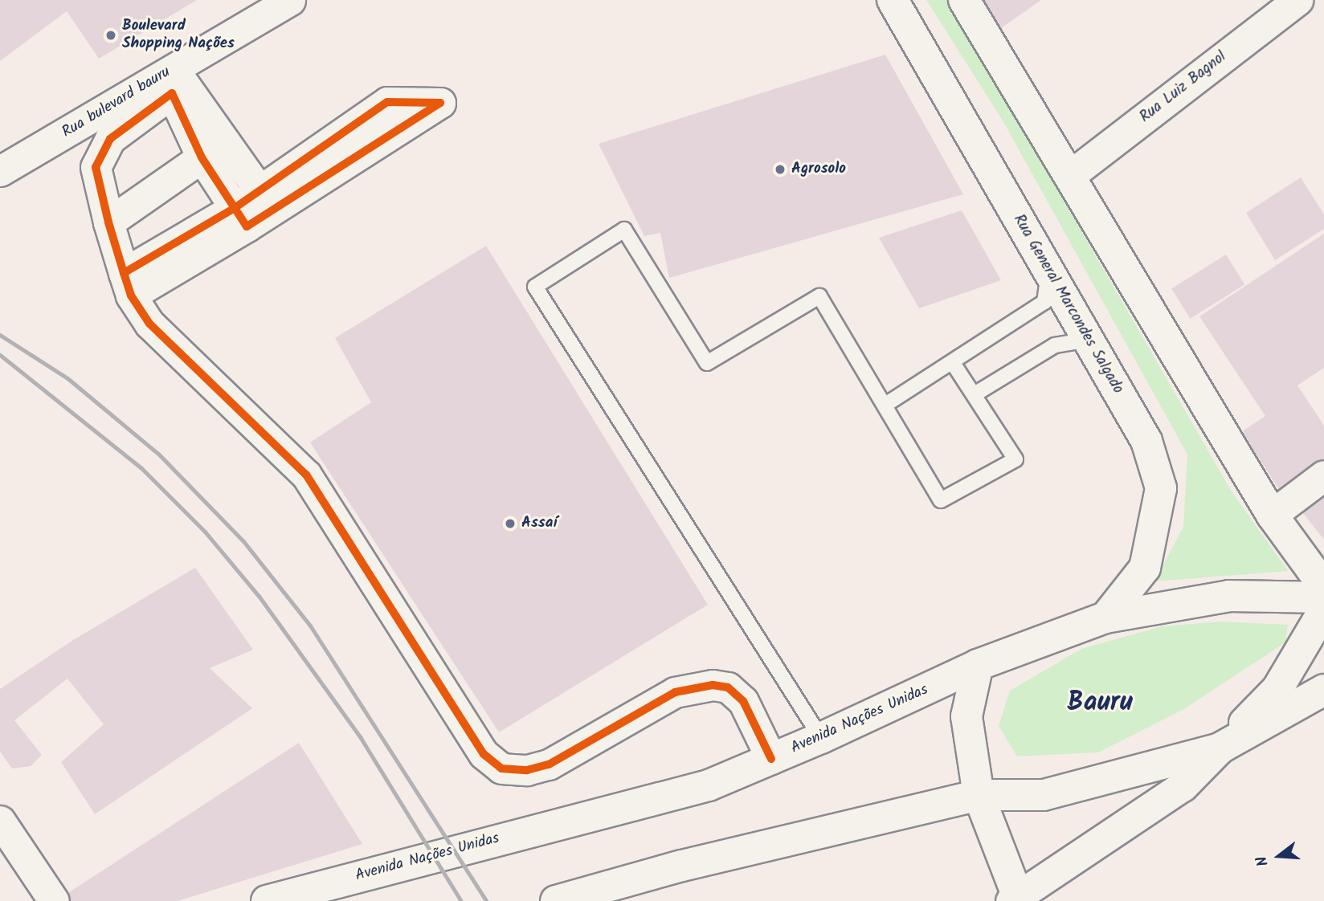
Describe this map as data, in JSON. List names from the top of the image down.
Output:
{
  "streets": {
    "main road": ["Rua General Marcondes Salgado", "Avenida Nações Unidas"],
    "street": ["Rua Luiz Bagnol", "Rua bulevard bauru"]
  },
  "crossings": [
    ["Rua General Marcondes Salgado", "Avenida Nações Unidas"]
  ],
  "districts": ["Bauru"],
  "places": ["Boulevard Shopping Nações", "Agrosolo", "Assaí"],
  "north": "left"
}
